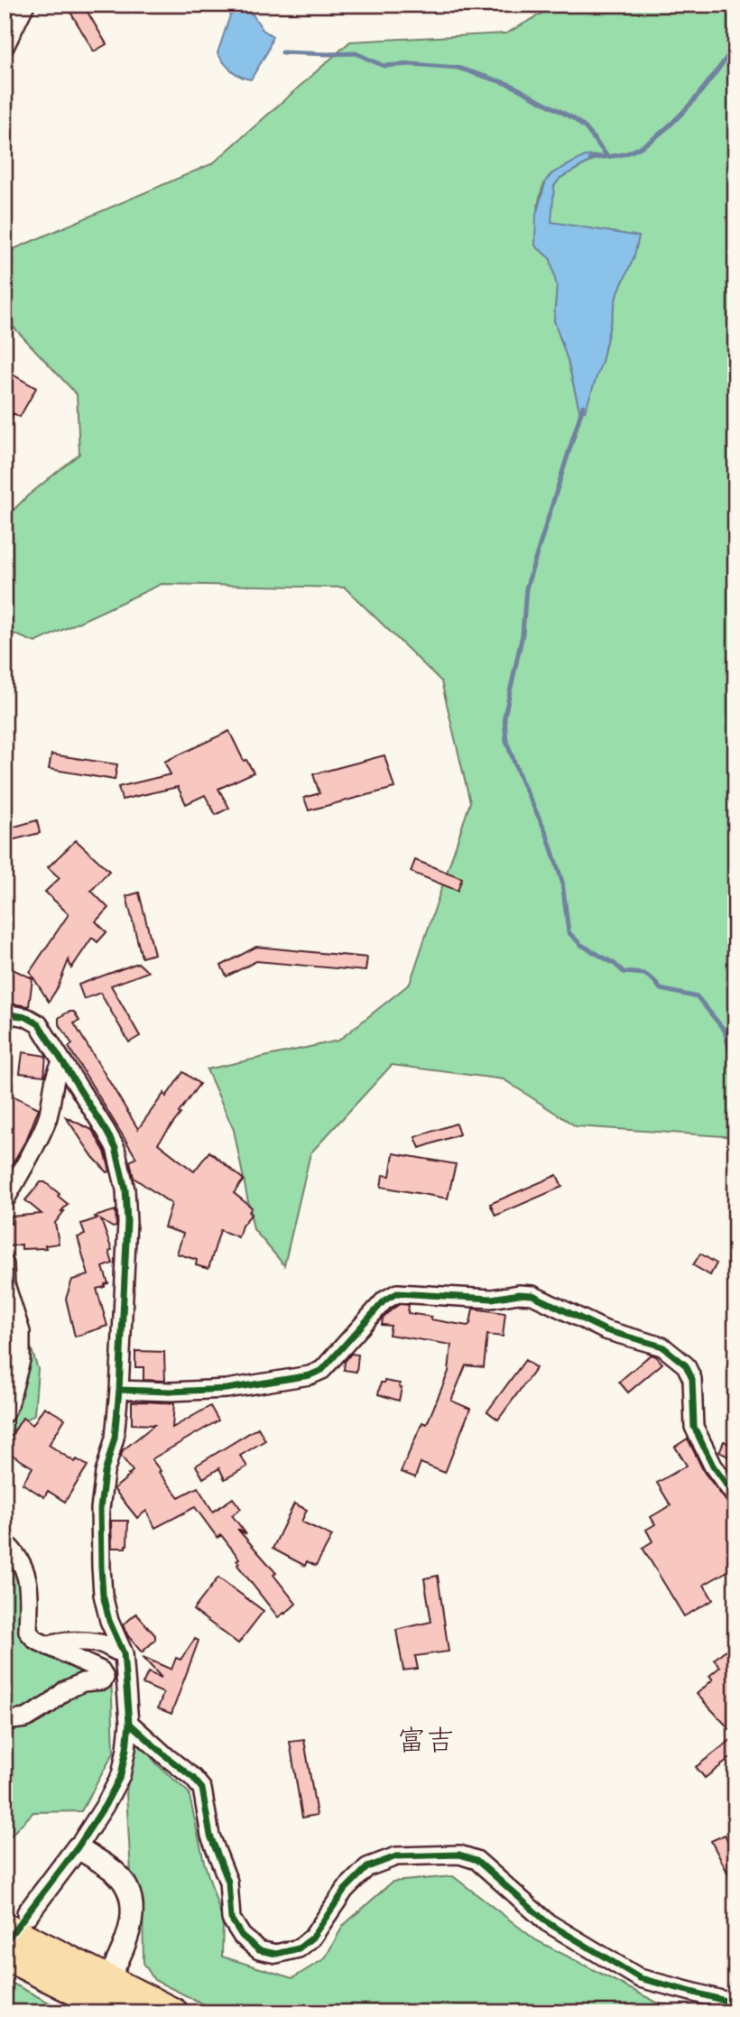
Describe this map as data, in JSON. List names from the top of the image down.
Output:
{
  "districts": ["富吉"]
}
